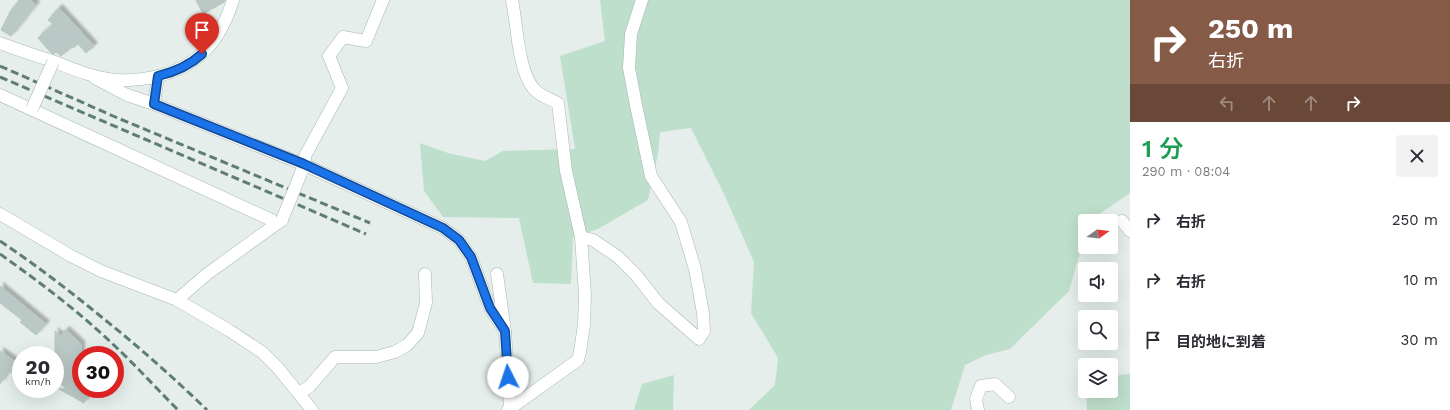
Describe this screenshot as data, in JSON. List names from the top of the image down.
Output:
{
  "north": "right",
  "page": {
    "turn": ["250 m", "右折"],
    "heading": ["1 分", "290 m · 08:04"],
    "list": [
      {
        "name": "右折",
        "value": "250 m"
      },
      {
        "name": "右折",
        "value": "10 m"
      },
      {
        "name": "目的地に到着",
        "value": "30 m"
      }
    ],
    "speed": "20 km/h",
    "limit": "30"
  }
}
